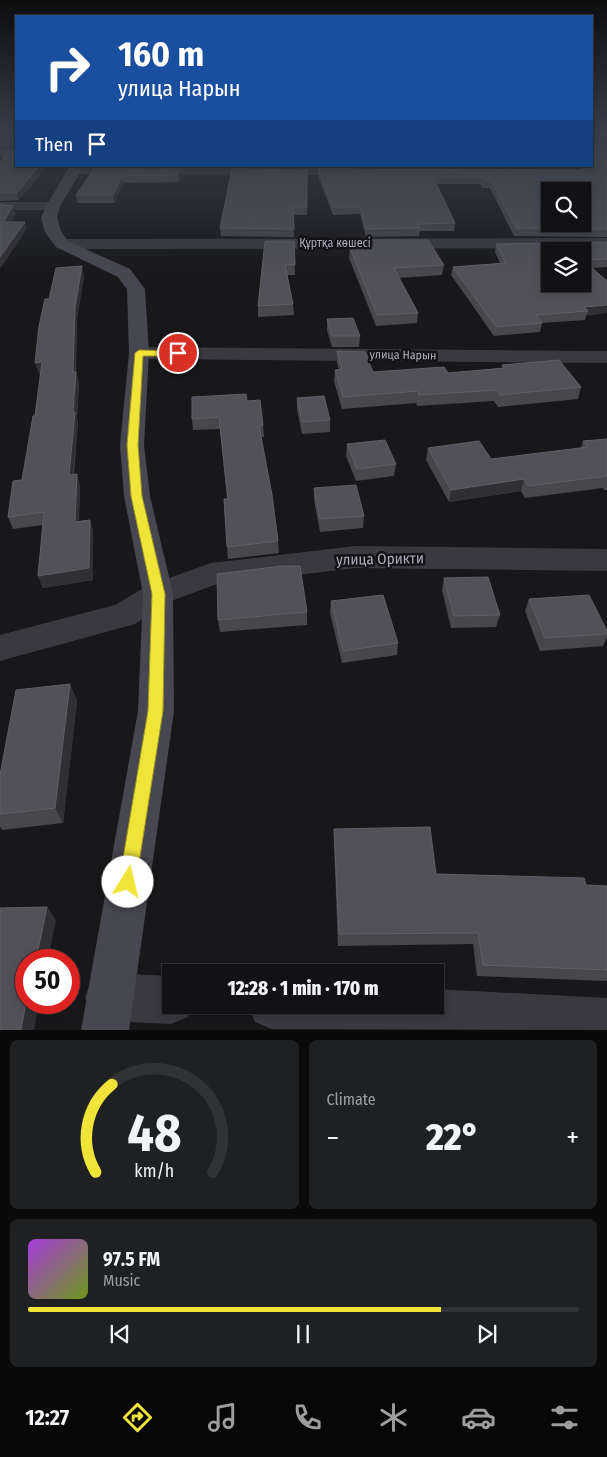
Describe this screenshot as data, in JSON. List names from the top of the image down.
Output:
{
  "streets": {
    "street": ["Құртқа көшесі", "улица Нарын", "улица Орикти"]
  },
  "page": {
    "turn": ["160 m", "улица Нарын"],
    "then": "Then",
    "limit": "50",
    "trip": "12:28 · 1 min · 170 m",
    "tile": "Climate",
    "heat": ["−", "22°", "+"],
    "song": ["97.5 FM", "Music"],
    "tabs": "12:27",
    "gauge": ["48", "km/h"]
  }
}
